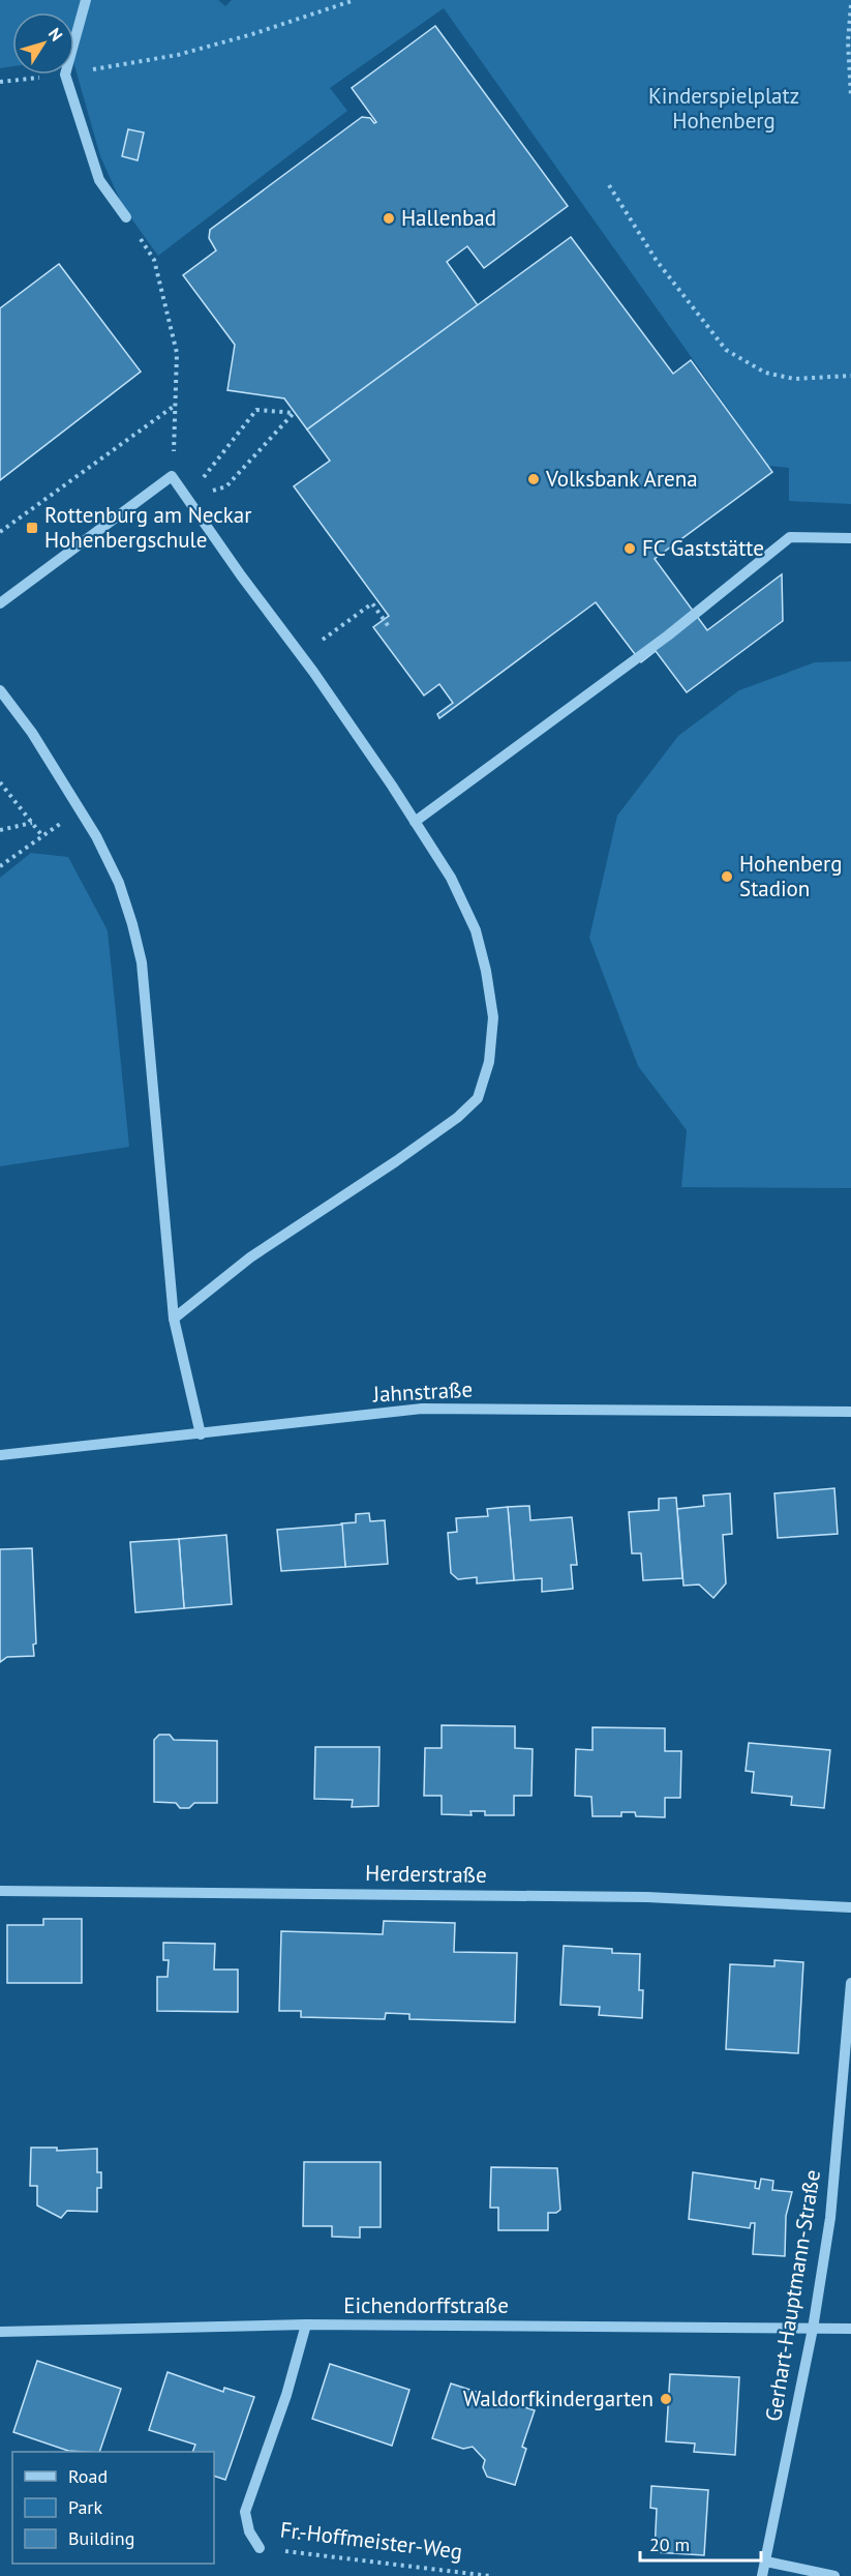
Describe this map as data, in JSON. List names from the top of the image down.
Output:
{
  "streets": {
    "street": [
      "Jahnstraße",
      "Herderstraße",
      "Gerhart-Hauptmann-Straße",
      "Eichendorffstraße",
      "Fr.-Hoffmeister-Weg"
    ]
  },
  "crossings": [
    ["Gerhart-Hauptmann-Straße", "Eichendorffstraße"],
    ["Eichendorffstraße", "Fr.-Hoffmeister-Weg"]
  ],
  "parks": ["Kinderspielplatz Hohenberg"],
  "places": {
    "other": [
      "Hallenbad",
      "Volksbank Arena",
      "FC Gaststätte",
      "Hohenberg Stadion",
      "Waldorfkindergarten"
    ],
    "transit": ["Rottenburg am Neckar Hohenbergschule"]
  },
  "legend": ["Road", "Park", "Building"],
  "scale_bar": "20 m",
  "north": "top right"
}
